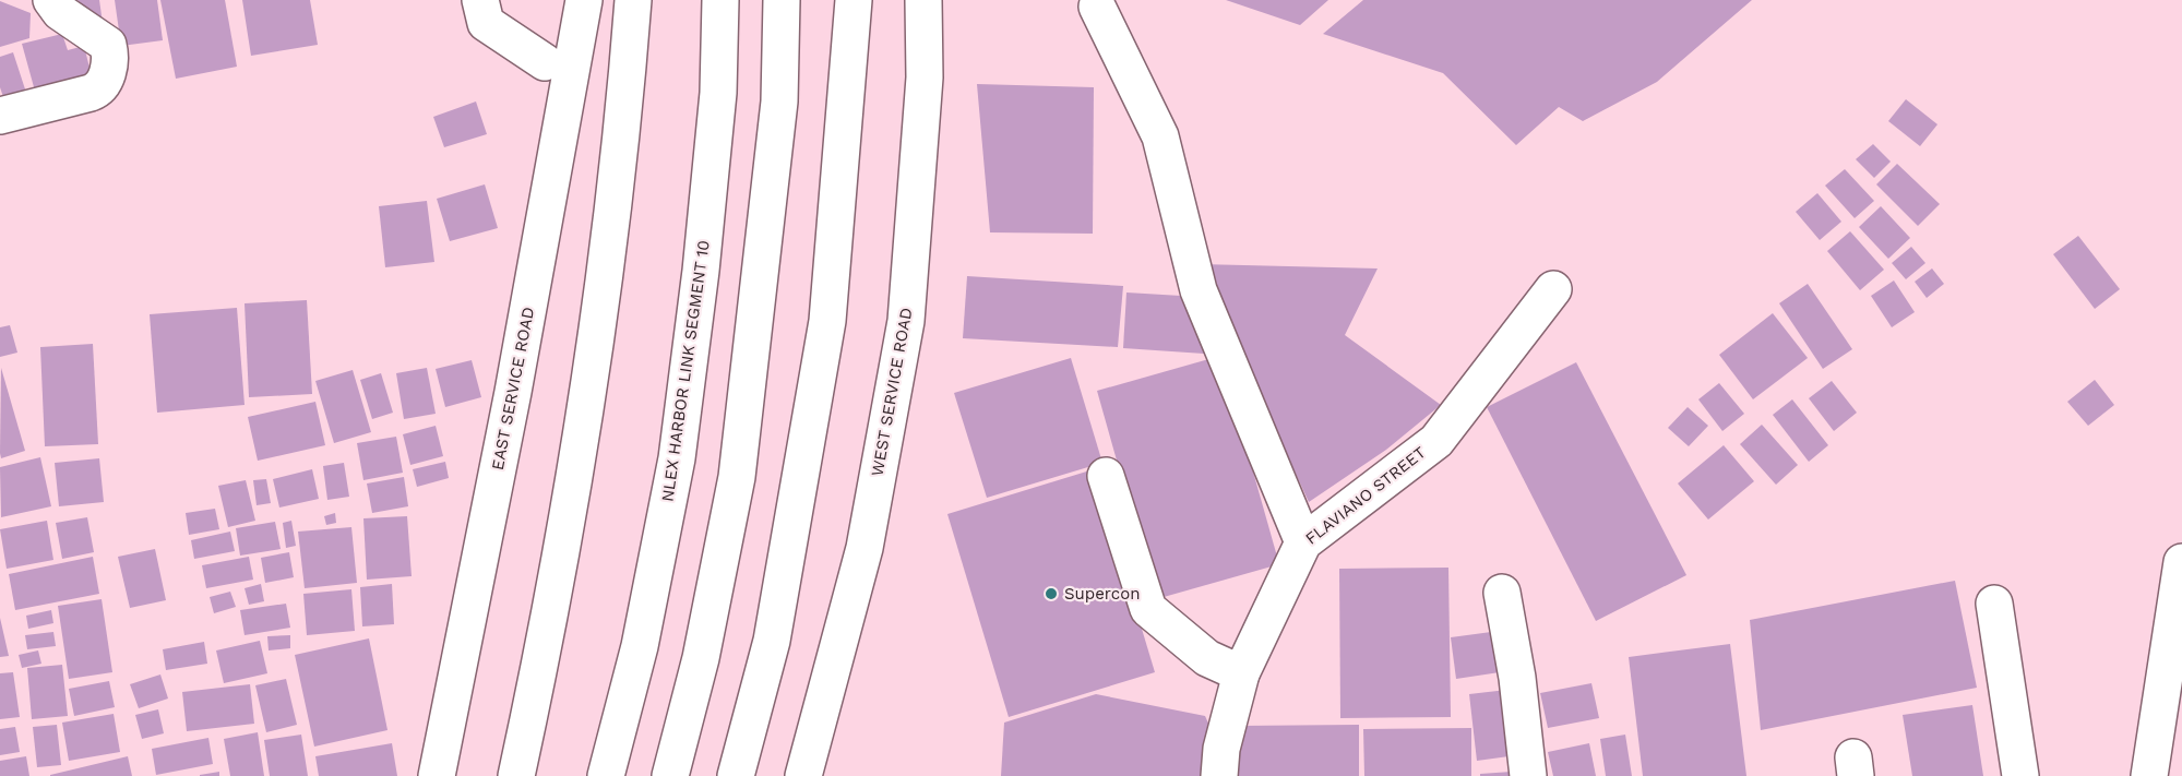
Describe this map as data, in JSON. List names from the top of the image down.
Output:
{
  "streets": {
    "main road": [
      "NLEX HARBOR LINK SEGMENT 10",
      "EAST SERVICE ROAD",
      "WEST SERVICE ROAD",
      "FLAVIANO STREET"
    ]
  },
  "places": ["Supercon"]
}
